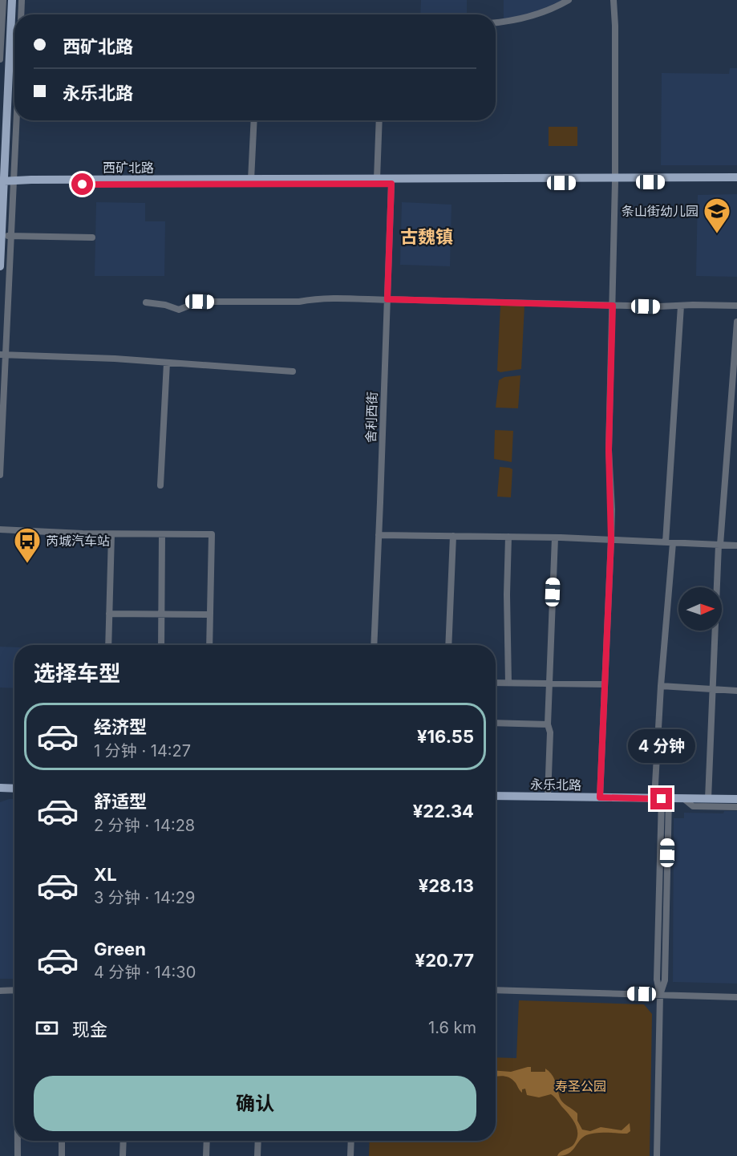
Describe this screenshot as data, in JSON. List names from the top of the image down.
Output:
{
  "streets": {
    "main road": ["西矿北路", "永乐北路"],
    "street": ["舍利西街"]
  },
  "crossings": [
    ["西矿北路", "舍利西街"]
  ],
  "districts": ["古魏镇"],
  "parks": ["寿圣公园"],
  "places": {
    "school or university": ["条山街幼儿园"],
    "bus stop": ["芮城汽车站"]
  },
  "north": "right",
  "page": {
    "banner": ["西矿北路", "永乐北路"],
    "heading": "选择车型",
    "list": [
      {
        "name": "经济型",
        "note": "1 分钟 · 14:27",
        "value": "¥16.55"
      },
      {
        "name": "舒适型",
        "note": "2 分钟 · 14:28",
        "value": "¥22.34"
      },
      {
        "name": "XL",
        "note": "3 分钟 · 14:29",
        "value": "¥28.13"
      },
      {
        "name": "Green",
        "note": "4 分钟 · 14:30",
        "value": "¥20.77"
      }
    ],
    "bubble": "4 分钟",
    "pay": ["现金", "1.6 km"],
    "buttons": "确认"
  }
}
